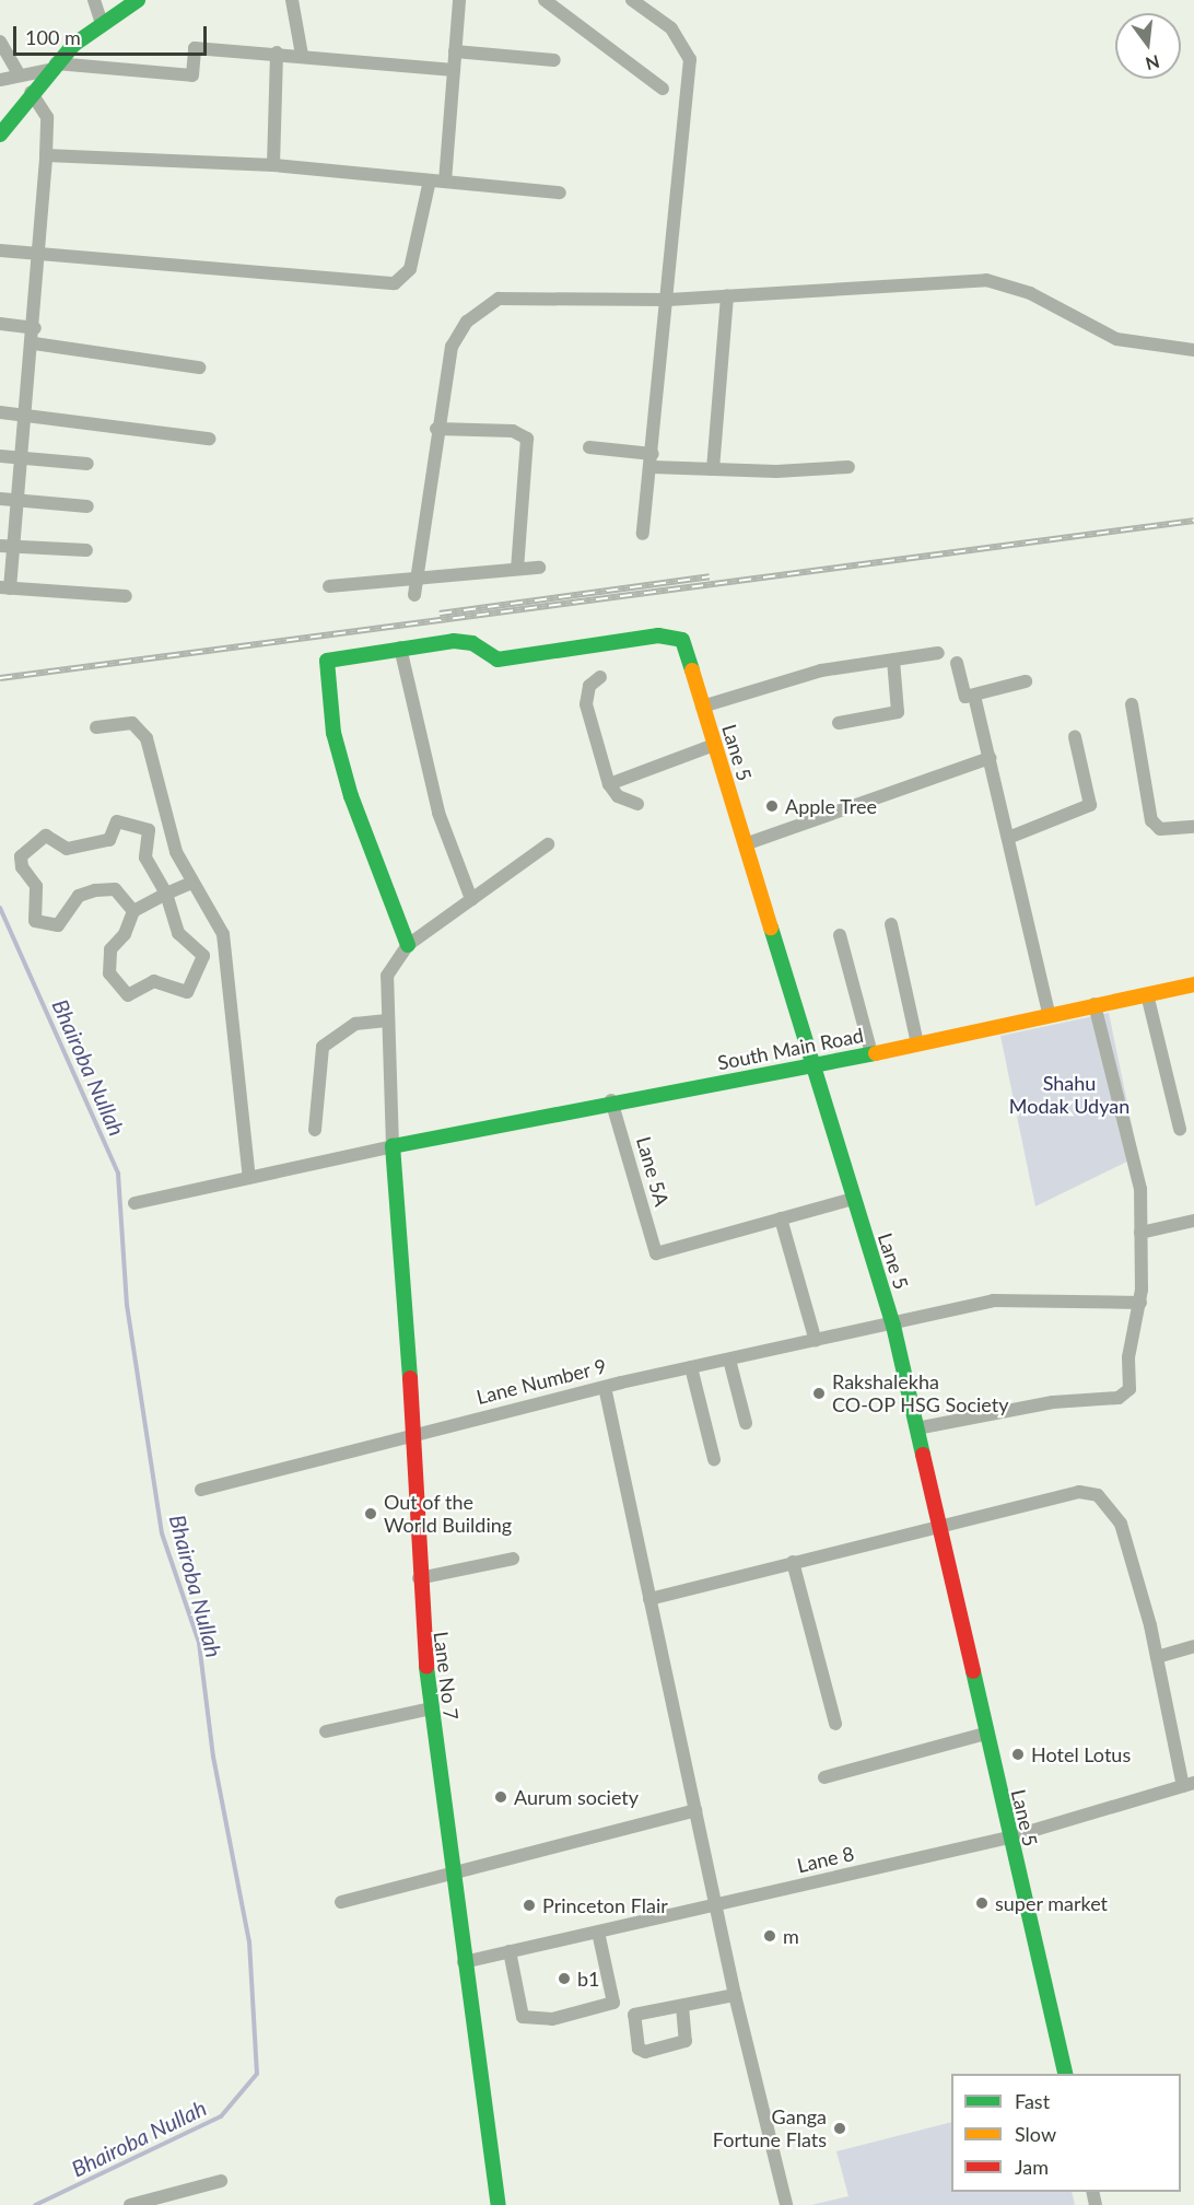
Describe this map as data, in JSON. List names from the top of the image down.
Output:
{
  "streets": {
    "street": [
      "Lane 5",
      "South Main Road",
      "Lane 5A",
      "Lane Number 9",
      "Lane No 7",
      "Lane 8"
    ]
  },
  "crossings": [
    ["Lane 5", "South Main Road"],
    ["Lane 5", "Lane Number 9"],
    ["Lane 5", "Lane 8"],
    ["South Main Road", "Lane 5A"],
    ["South Main Road", "Lane No 7"],
    ["Lane Number 9", "Lane No 7"],
    ["Lane No 7", "Lane 8"]
  ],
  "water": ["Bhairoba Nullah"],
  "parks": ["Shahu Modak Udyan"],
  "places": [
    "Apple Tree",
    "Rakshalekha CO-OP HSG Society",
    "Out of the World Building",
    "Hotel Lotus",
    "Aurum society",
    "super market",
    "Princeton Flair",
    "m",
    "b1",
    "Ganga Fortune Flats"
  ],
  "legend": ["Fast", "Slow", "Jam"],
  "scale_bar": "100 m",
  "north": "bottom"
}
